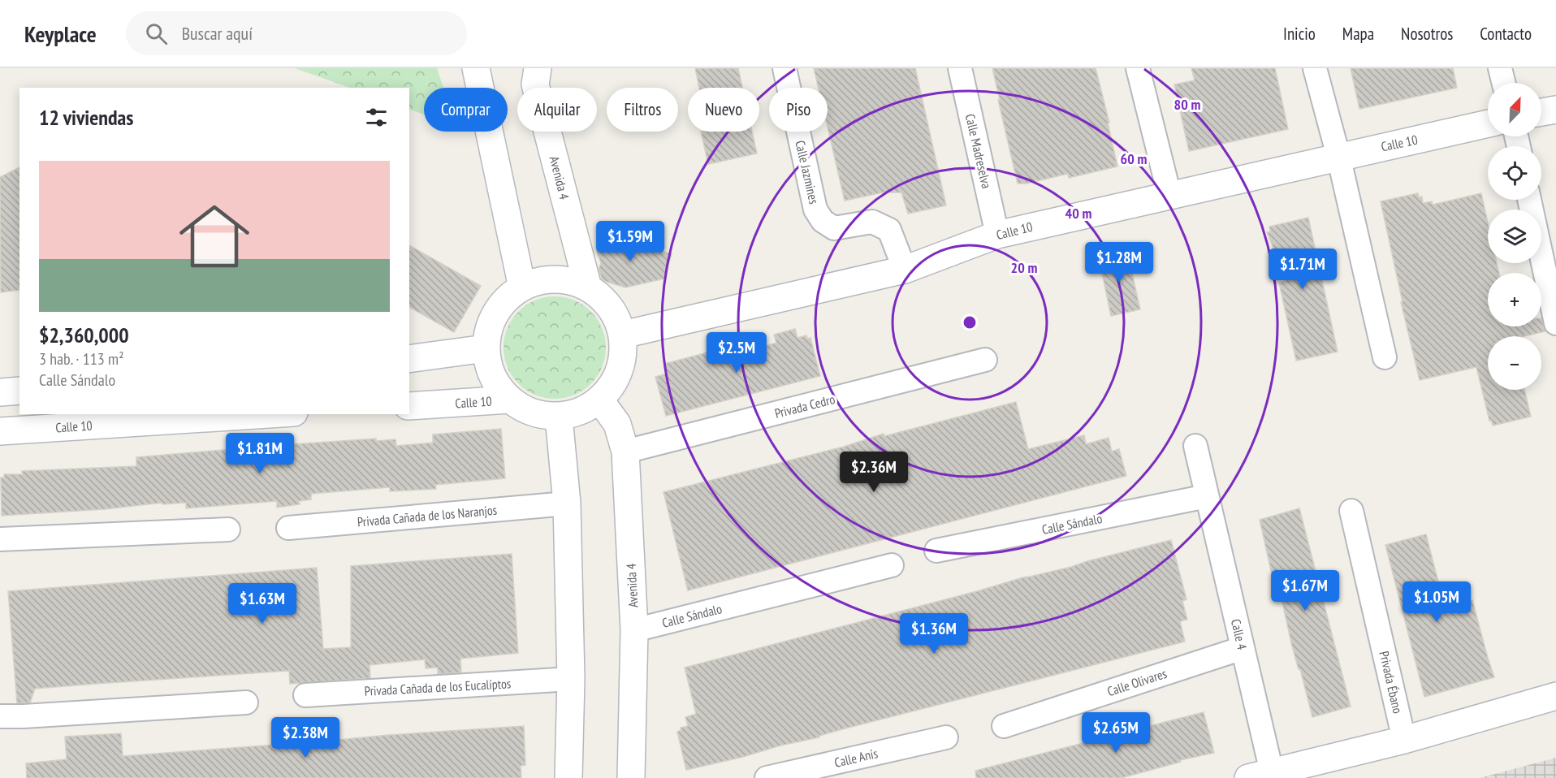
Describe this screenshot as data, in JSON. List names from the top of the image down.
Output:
{
  "streets": {
    "street": [
      "Calle 10",
      "Calle Madreselva",
      "Calle Jazmines",
      "Avenida 4",
      "Privada Cedro",
      "Privada Cañada de los Naranjos",
      "Calle Sándalo",
      "Calle 4",
      "Calle Olivares",
      "Privada Ébano",
      "Privada Cañada de los Eucalíptos",
      "Calle Anís"
    ]
  },
  "crossings": [
    ["Calle 10", "Calle Madreselva"],
    ["Calle 10", "Calle Jazmines"],
    ["Calle 10", "Avenida 4"],
    ["Avenida 4", "Privada Cedro"],
    ["Avenida 4", "Calle Sándalo"],
    ["Calle Sándalo", "Calle 4"],
    ["Calle 4", "Calle Olivares"]
  ],
  "north": "top right",
  "page": {
    "header": "Keyplace",
    "search": "Buscar aquí",
    "nav": [
      "Inicio",
      "Mapa",
      "Nosotros",
      "Contacto"
    ],
    "map_buttons": ["+", "−"],
    "chip": [
      "Comprar",
      "Alquilar",
      "Filtros",
      "Nuevo",
      "Piso"
    ],
    "heading": "12 viviendas",
    "list": [
      {
        "name": "$2,360,000",
        "note": "3 hab. · 113 m² · Calle Sándalo"
      }
    ],
    "price": [
      "$1.59M",
      "$1.28M",
      "$1.71M",
      "$2.5M",
      "$1.81M",
      "$2.36M",
      "$1.67M",
      "$1.05M",
      "$1.63M",
      "$1.36M",
      "$2.65M",
      "$2.38M"
    ]
  },
  "rings": [
    "80 m",
    "60 m",
    "40 m",
    "20 m"
  ]
}
